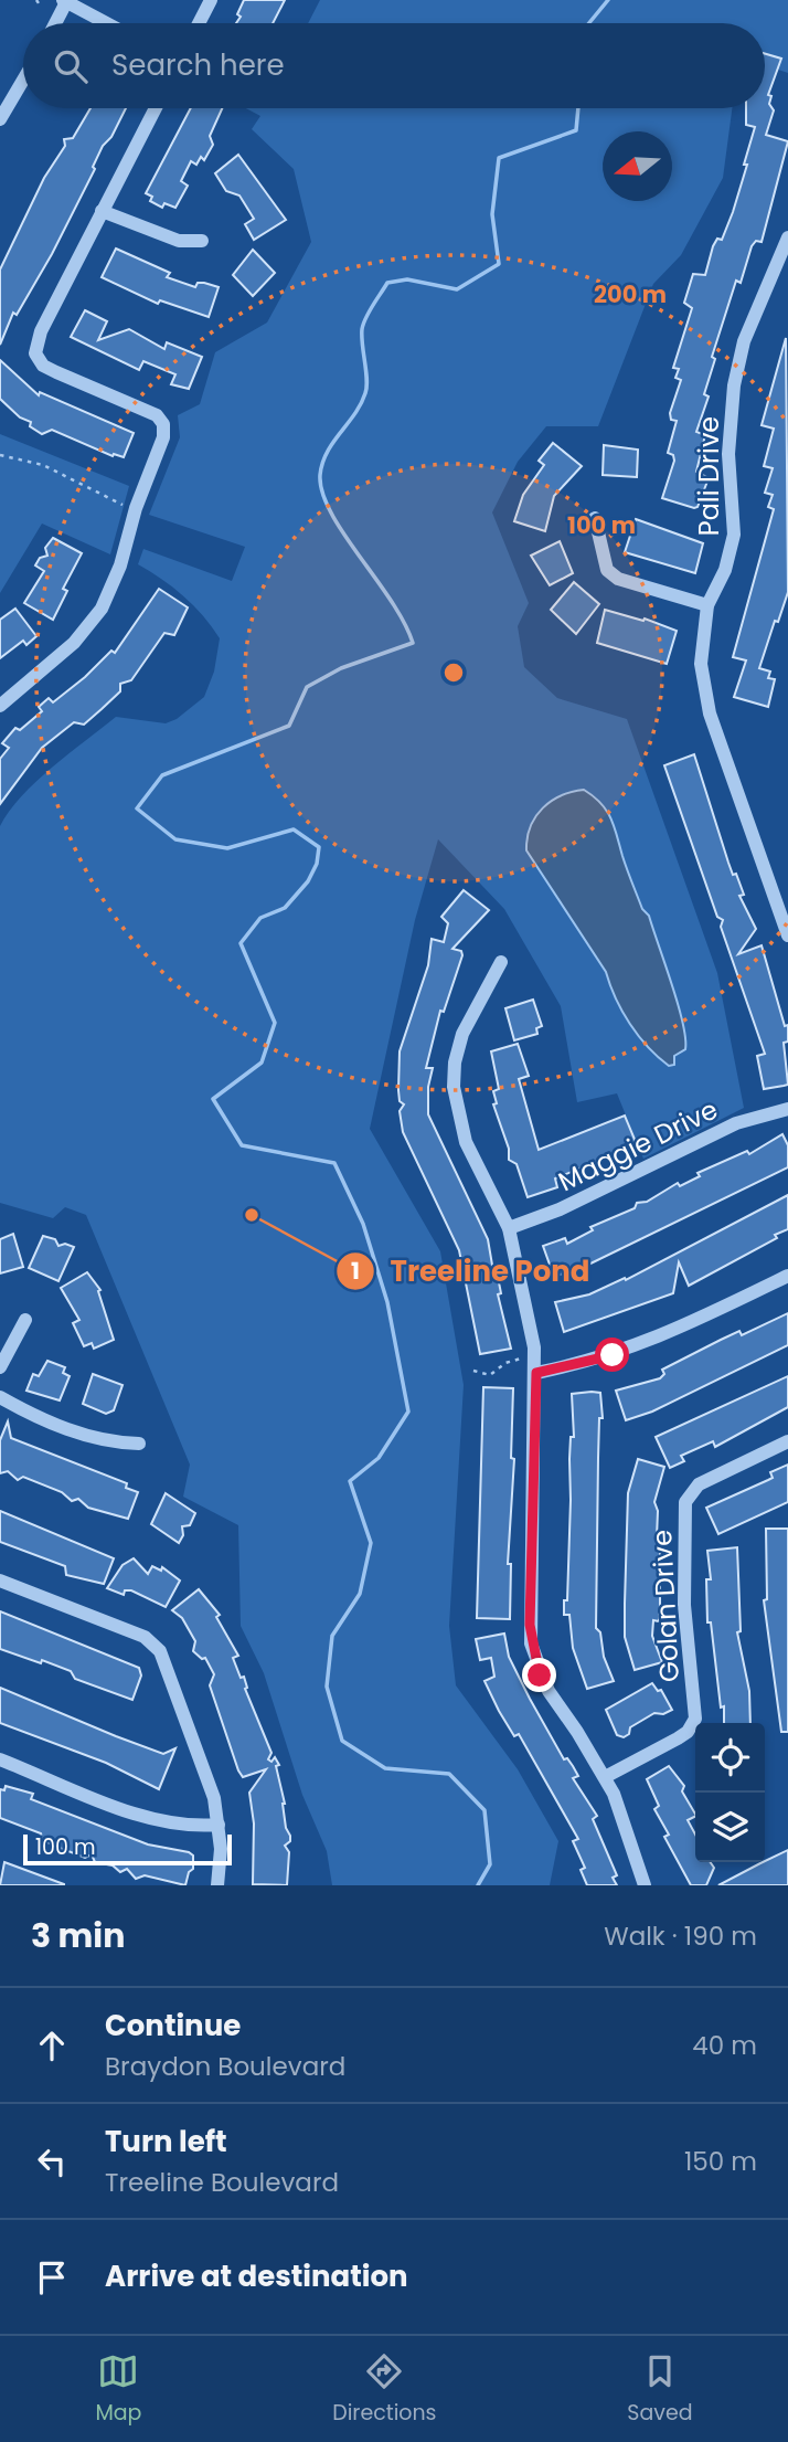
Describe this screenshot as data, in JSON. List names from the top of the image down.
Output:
{
  "streets": {
    "street": ["Pali Drive", "Maggie Drive", "Golan Drive"]
  },
  "places": ["Treeline Pond"],
  "scale_bar": "100 m",
  "north": "left",
  "page": {
    "search": "Search here",
    "scale": "100 m",
    "heading": ["3 min", "Walk · 190 m"],
    "list": [
      ["Continue", "Braydon Boulevard", "40 m"],
      ["Turn left", "Treeline Boulevard", "150 m"],
      "Arrive at destination"
    ],
    "nav": ["Map", "Directions", "Saved"]
  },
  "rings": ["200 m", "100 m"]
}
